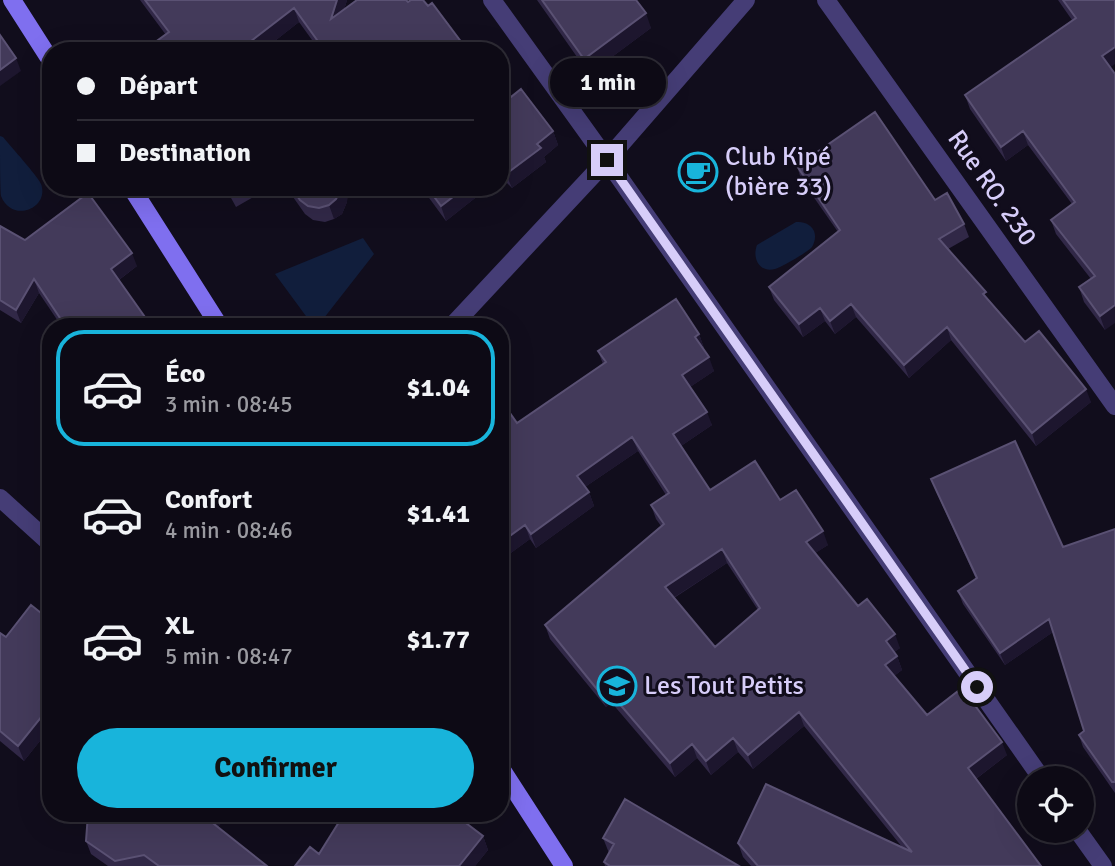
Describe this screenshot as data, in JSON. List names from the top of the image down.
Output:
{
  "streets": {
    "street": ["Rue RO. 230"]
  },
  "places": {
    "cafe": ["Club Kipé (bière 33)"],
    "school or university": ["Les Tout Petits"]
  },
  "page": {
    "banner": ["Départ", "Destination"],
    "bubble": "1 min",
    "list": [
      {
        "name": "Éco",
        "note": "3 min · 08:45",
        "value": "$1.04"
      },
      {
        "name": "Confort",
        "note": "4 min · 08:46",
        "value": "$1.41"
      },
      {
        "name": "XL",
        "note": "5 min · 08:47",
        "value": "$1.77"
      }
    ],
    "buttons": "Confirmer"
  }
}
